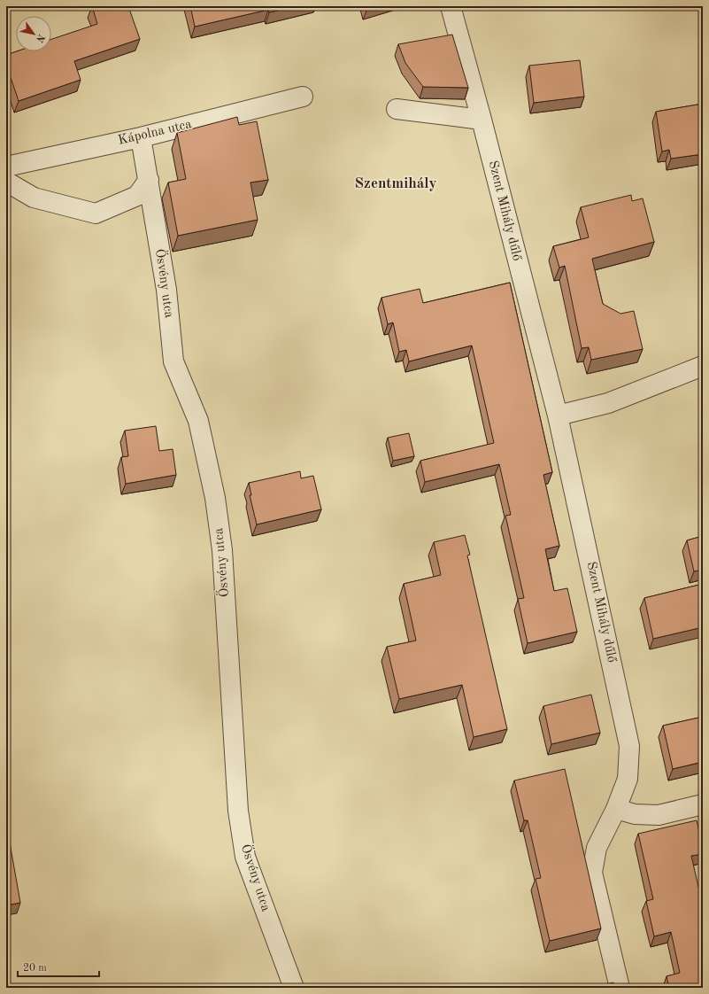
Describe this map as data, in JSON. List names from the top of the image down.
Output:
{
  "streets": {
    "street": ["Kápolna utca", "Szent Mihály dűlő", "Ösvény utca"]
  },
  "crossings": [
    ["Kápolna utca", "Ösvény utca"]
  ],
  "districts": ["Szentmihály"],
  "scale_bar": "20 m",
  "north": "bottom right"
}
